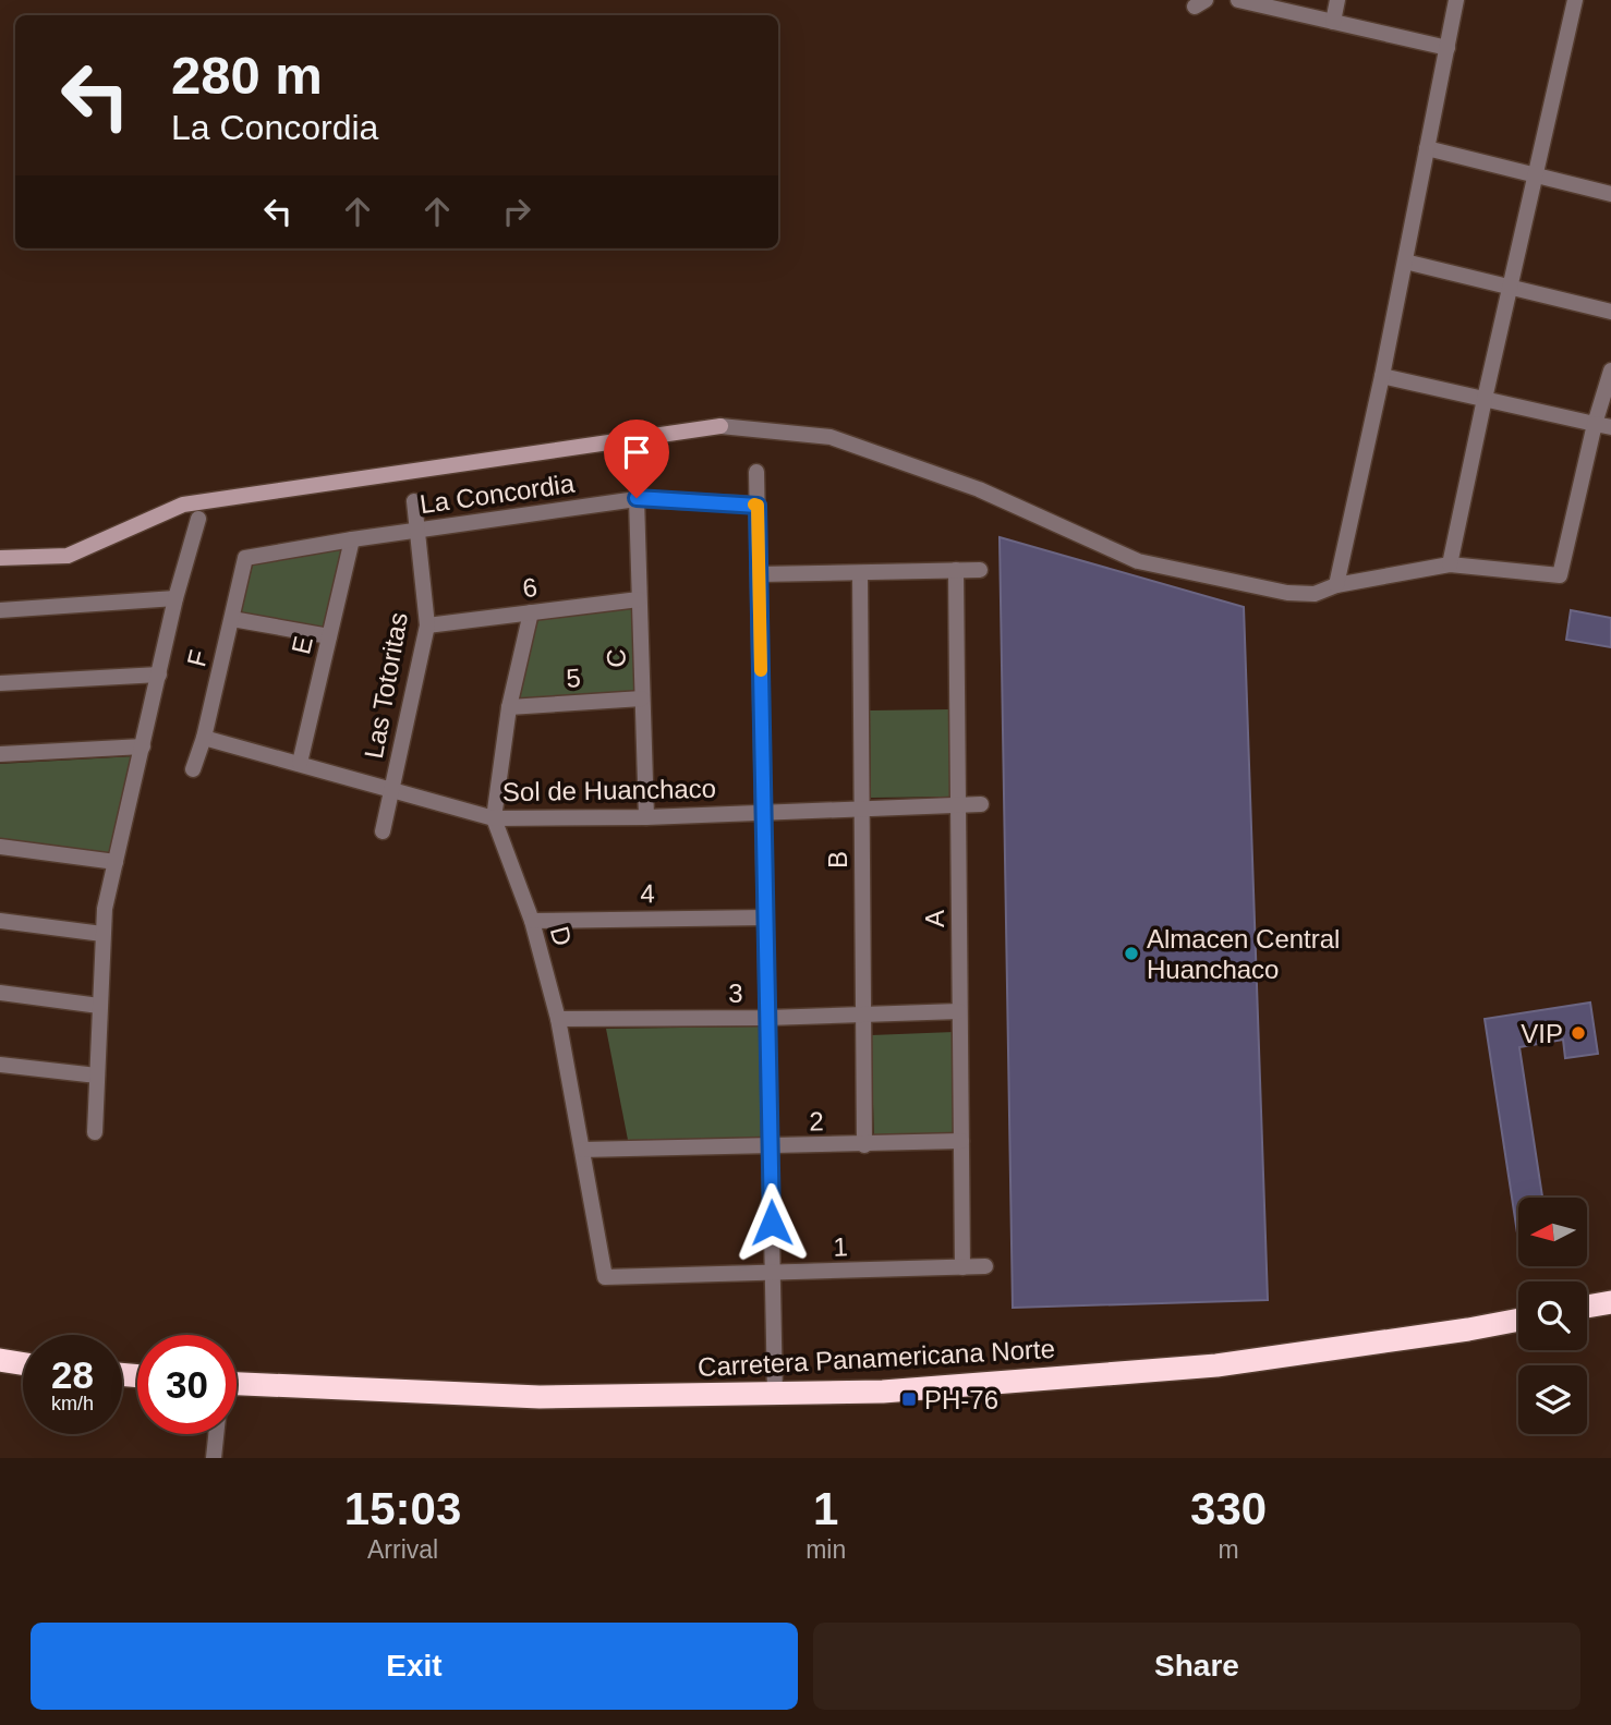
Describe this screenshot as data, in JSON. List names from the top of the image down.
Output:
{
  "streets": {
    "highway": ["Carretera Panamericana Norte"],
    "street": [
      "La Concordia",
      "6",
      "E",
      "F",
      "C",
      "5",
      "Las Totoritas",
      "Sol de Huanchaco",
      "B",
      "4",
      "A",
      "D",
      "3",
      "2",
      "1"
    ]
  },
  "crossings": [
    ["La Concordia", "E"],
    ["La Concordia", "F"],
    ["La Concordia", "C"],
    ["La Concordia", "Las Totoritas"],
    ["6", "C"],
    ["6", "Las Totoritas"],
    ["6", "D"],
    ["E", "Sol de Huanchaco"],
    ["F", "Sol de Huanchaco"],
    ["C", "5"],
    ["C", "Sol de Huanchaco"],
    ["5", "D"],
    ["Las Totoritas", "Sol de Huanchaco"],
    ["Sol de Huanchaco", "B"],
    ["Sol de Huanchaco", "A"],
    ["Sol de Huanchaco", "D"],
    ["B", "3"],
    ["B", "2"],
    ["4", "D"],
    ["A", "3"],
    ["A", "2"],
    ["A", "1"],
    ["D", "3"],
    ["D", "2"],
    ["D", "1"]
  ],
  "places": {
    "other": ["Almacen Central Huanchaco", "VIP"],
    "transit": ["PH-76"]
  },
  "north": "left",
  "page": {
    "turn": ["280 m", "La Concordia"],
    "speed": "28 km/h",
    "limit": "30",
    "eta": [
      "15:03",
      "Arrival",
      "1",
      "min",
      "330",
      "m"
    ],
    "buttons": ["Exit", "Share"]
  }
}
